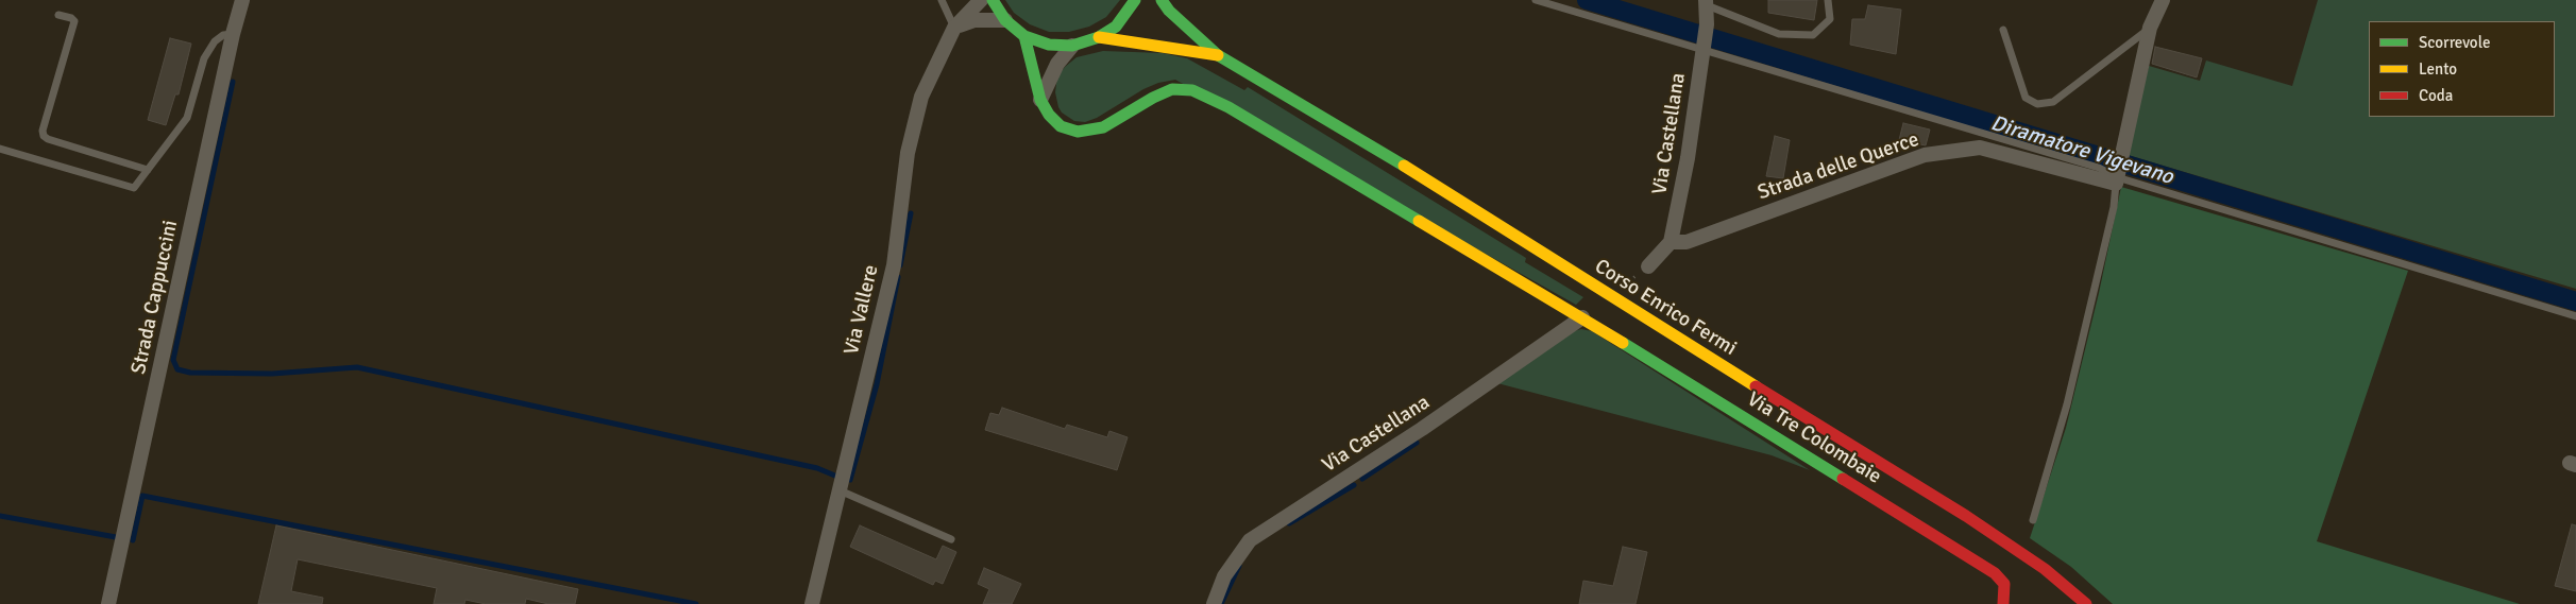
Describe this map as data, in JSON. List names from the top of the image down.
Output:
{
  "streets": {
    "main road": ["Corso Enrico Fermi", "Via Tre Colombaie"],
    "street": [
      "Via Castellana",
      "Strada delle Querce",
      "Strada Cappuccini",
      "Via Vallere"
    ]
  },
  "crossings": [
    ["Via Castellana", "Strada delle Querce"],
    ["Via Castellana", "Via Tre Colombaie"]
  ],
  "water": ["Diramatore Vigevano"],
  "legend": ["Scorrevole", "Lento", "Coda"]
}
